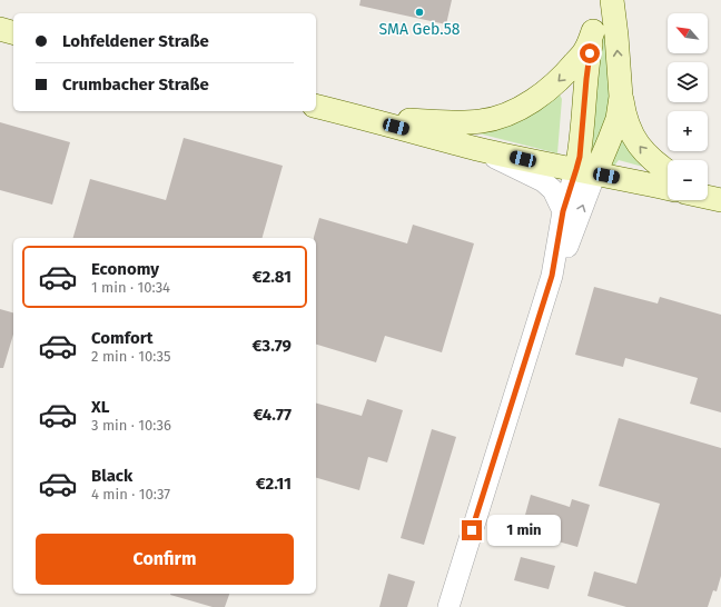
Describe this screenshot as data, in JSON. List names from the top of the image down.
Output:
{
  "places": ["SMA Geb.58"],
  "north": "top left",
  "page": {
    "map_buttons": ["+", "−"],
    "banner": ["Lohfeldener Straße", "Crumbacher Straße"],
    "list": [
      {
        "name": "Economy",
        "note": "1 min · 10:34",
        "value": "€2.81"
      },
      {
        "name": "Comfort",
        "note": "2 min · 10:35",
        "value": "€3.79"
      },
      {
        "name": "XL",
        "note": "3 min · 10:36",
        "value": "€4.77"
      },
      {
        "name": "Black",
        "note": "4 min · 10:37",
        "value": "€2.11"
      }
    ],
    "bubble": "1 min",
    "buttons": "Confirm"
  }
}
